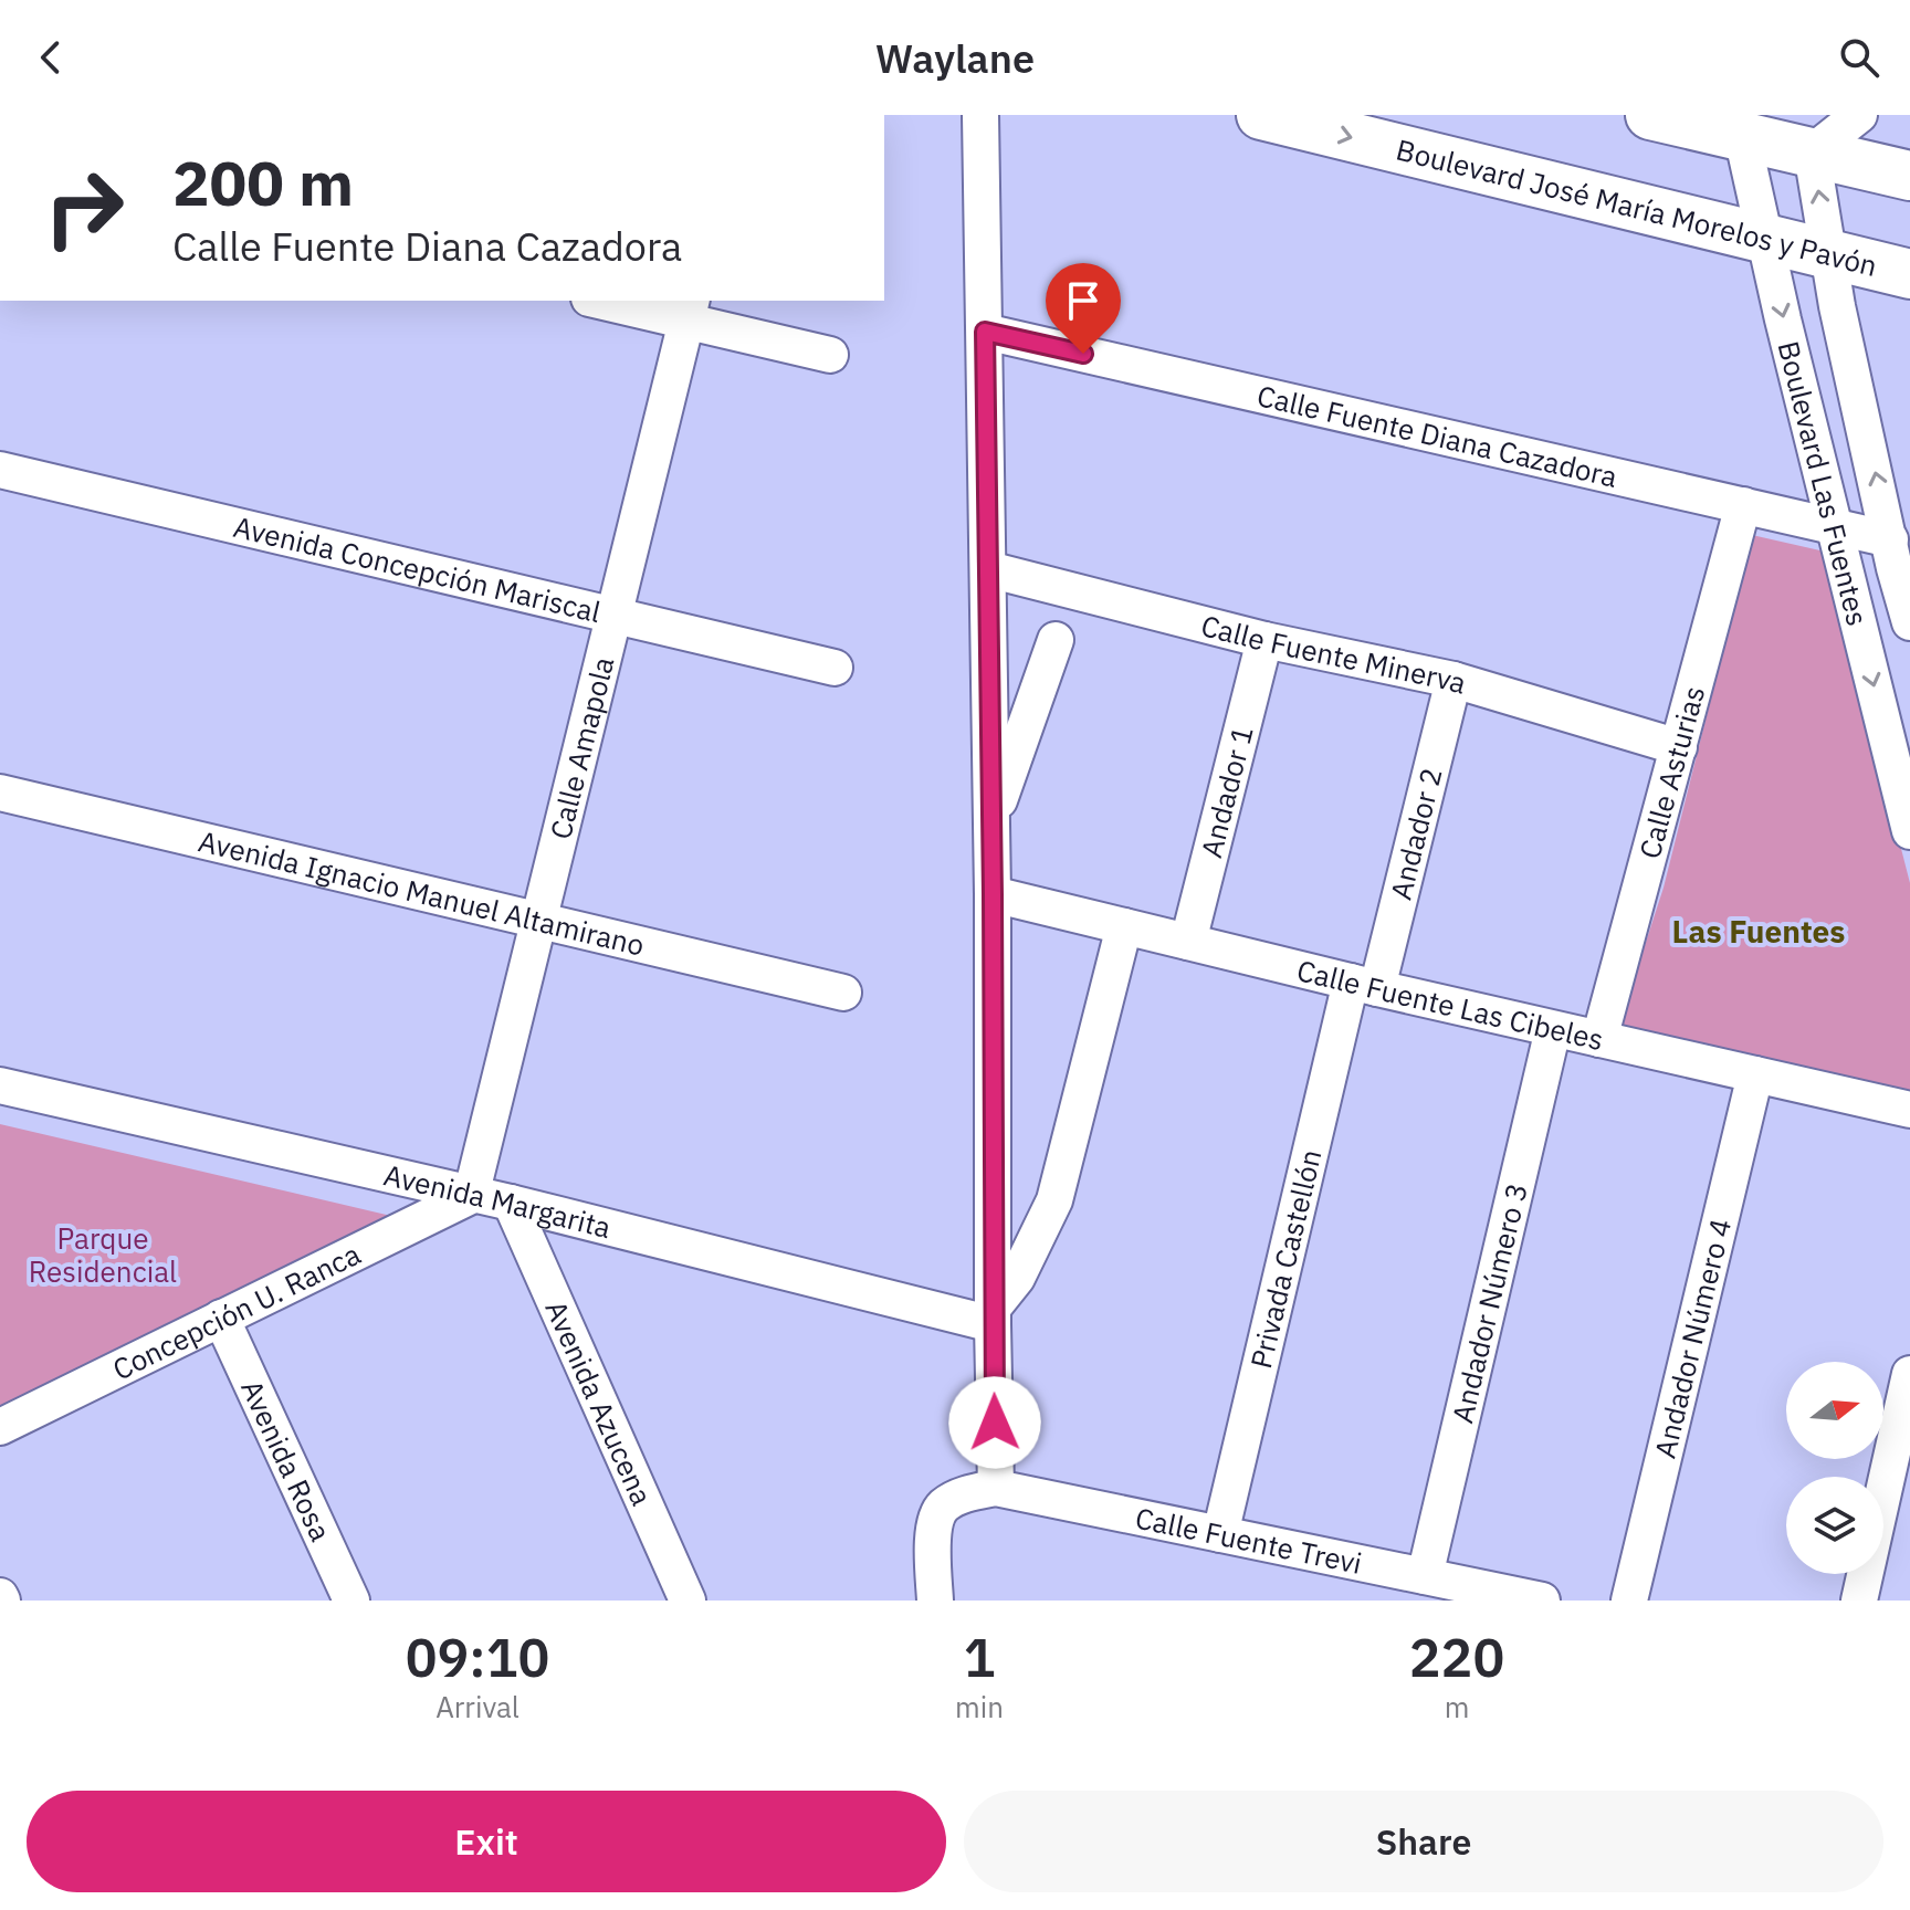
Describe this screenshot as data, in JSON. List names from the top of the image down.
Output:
{
  "streets": {
    "main road": ["Boulevard José María Morelos y Pavón"],
    "street": [
      "Calle Fuente Diana Cazadora",
      "Boulevard Las Fuentes",
      "Avenida Concepción Mariscal",
      "Calle Fuente Minerva",
      "Calle Amapola",
      "Calle Asturias",
      "Andador 1",
      "Andador 2",
      "Avenida Ignacio Manuel Altamirano",
      "Calle Fuente Las Cibeles",
      "Avenida Margarita",
      "Privada Castellón",
      "Andador Número 3",
      "Concepción U. Ranca",
      "Andador Número 4",
      "Avenida Azucena",
      "Avenida Rosa",
      "Calle Fuente Trevi"
    ]
  },
  "crossings": [
    ["Boulevard José María Morelos y Pavón", "Boulevard Las Fuentes"],
    ["Calle Fuente Diana Cazadora", "Boulevard Las Fuentes"],
    ["Calle Fuente Diana Cazadora", "Calle Asturias"],
    ["Avenida Concepción Mariscal", "Calle Amapola"],
    ["Calle Fuente Minerva", "Calle Asturias"],
    ["Calle Fuente Minerva", "Andador 1"],
    ["Calle Fuente Minerva", "Andador 2"],
    ["Calle Amapola", "Avenida Ignacio Manuel Altamirano"],
    ["Calle Amapola", "Avenida Margarita"],
    ["Calle Amapola", "Concepción U. Ranca"],
    ["Calle Asturias", "Calle Fuente Las Cibeles"],
    ["Andador 1", "Calle Fuente Las Cibeles"],
    ["Andador 2", "Calle Fuente Las Cibeles"],
    ["Andador 2", "Privada Castellón"],
    ["Calle Fuente Las Cibeles", "Privada Castellón"],
    ["Calle Fuente Las Cibeles", "Andador Número 3"],
    ["Calle Fuente Las Cibeles", "Andador Número 4"],
    ["Avenida Margarita", "Concepción U. Ranca"],
    ["Avenida Margarita", "Avenida Azucena"],
    ["Privada Castellón", "Calle Fuente Trevi"],
    ["Andador Número 3", "Calle Fuente Trevi"],
    ["Concepción U. Ranca", "Avenida Rosa"]
  ],
  "one_way": ["Boulevard José María Morelos y Pavón"],
  "districts": ["Las Fuentes"],
  "parks": ["Parque Residencial"],
  "north": "right",
  "page": {
    "header": "Waylane",
    "turn": ["200 m", "Calle Fuente Diana Cazadora"],
    "eta": [
      "09:10",
      "Arrival",
      "1",
      "min",
      "220",
      "m"
    ],
    "buttons": ["Exit", "Share"]
  }
}
